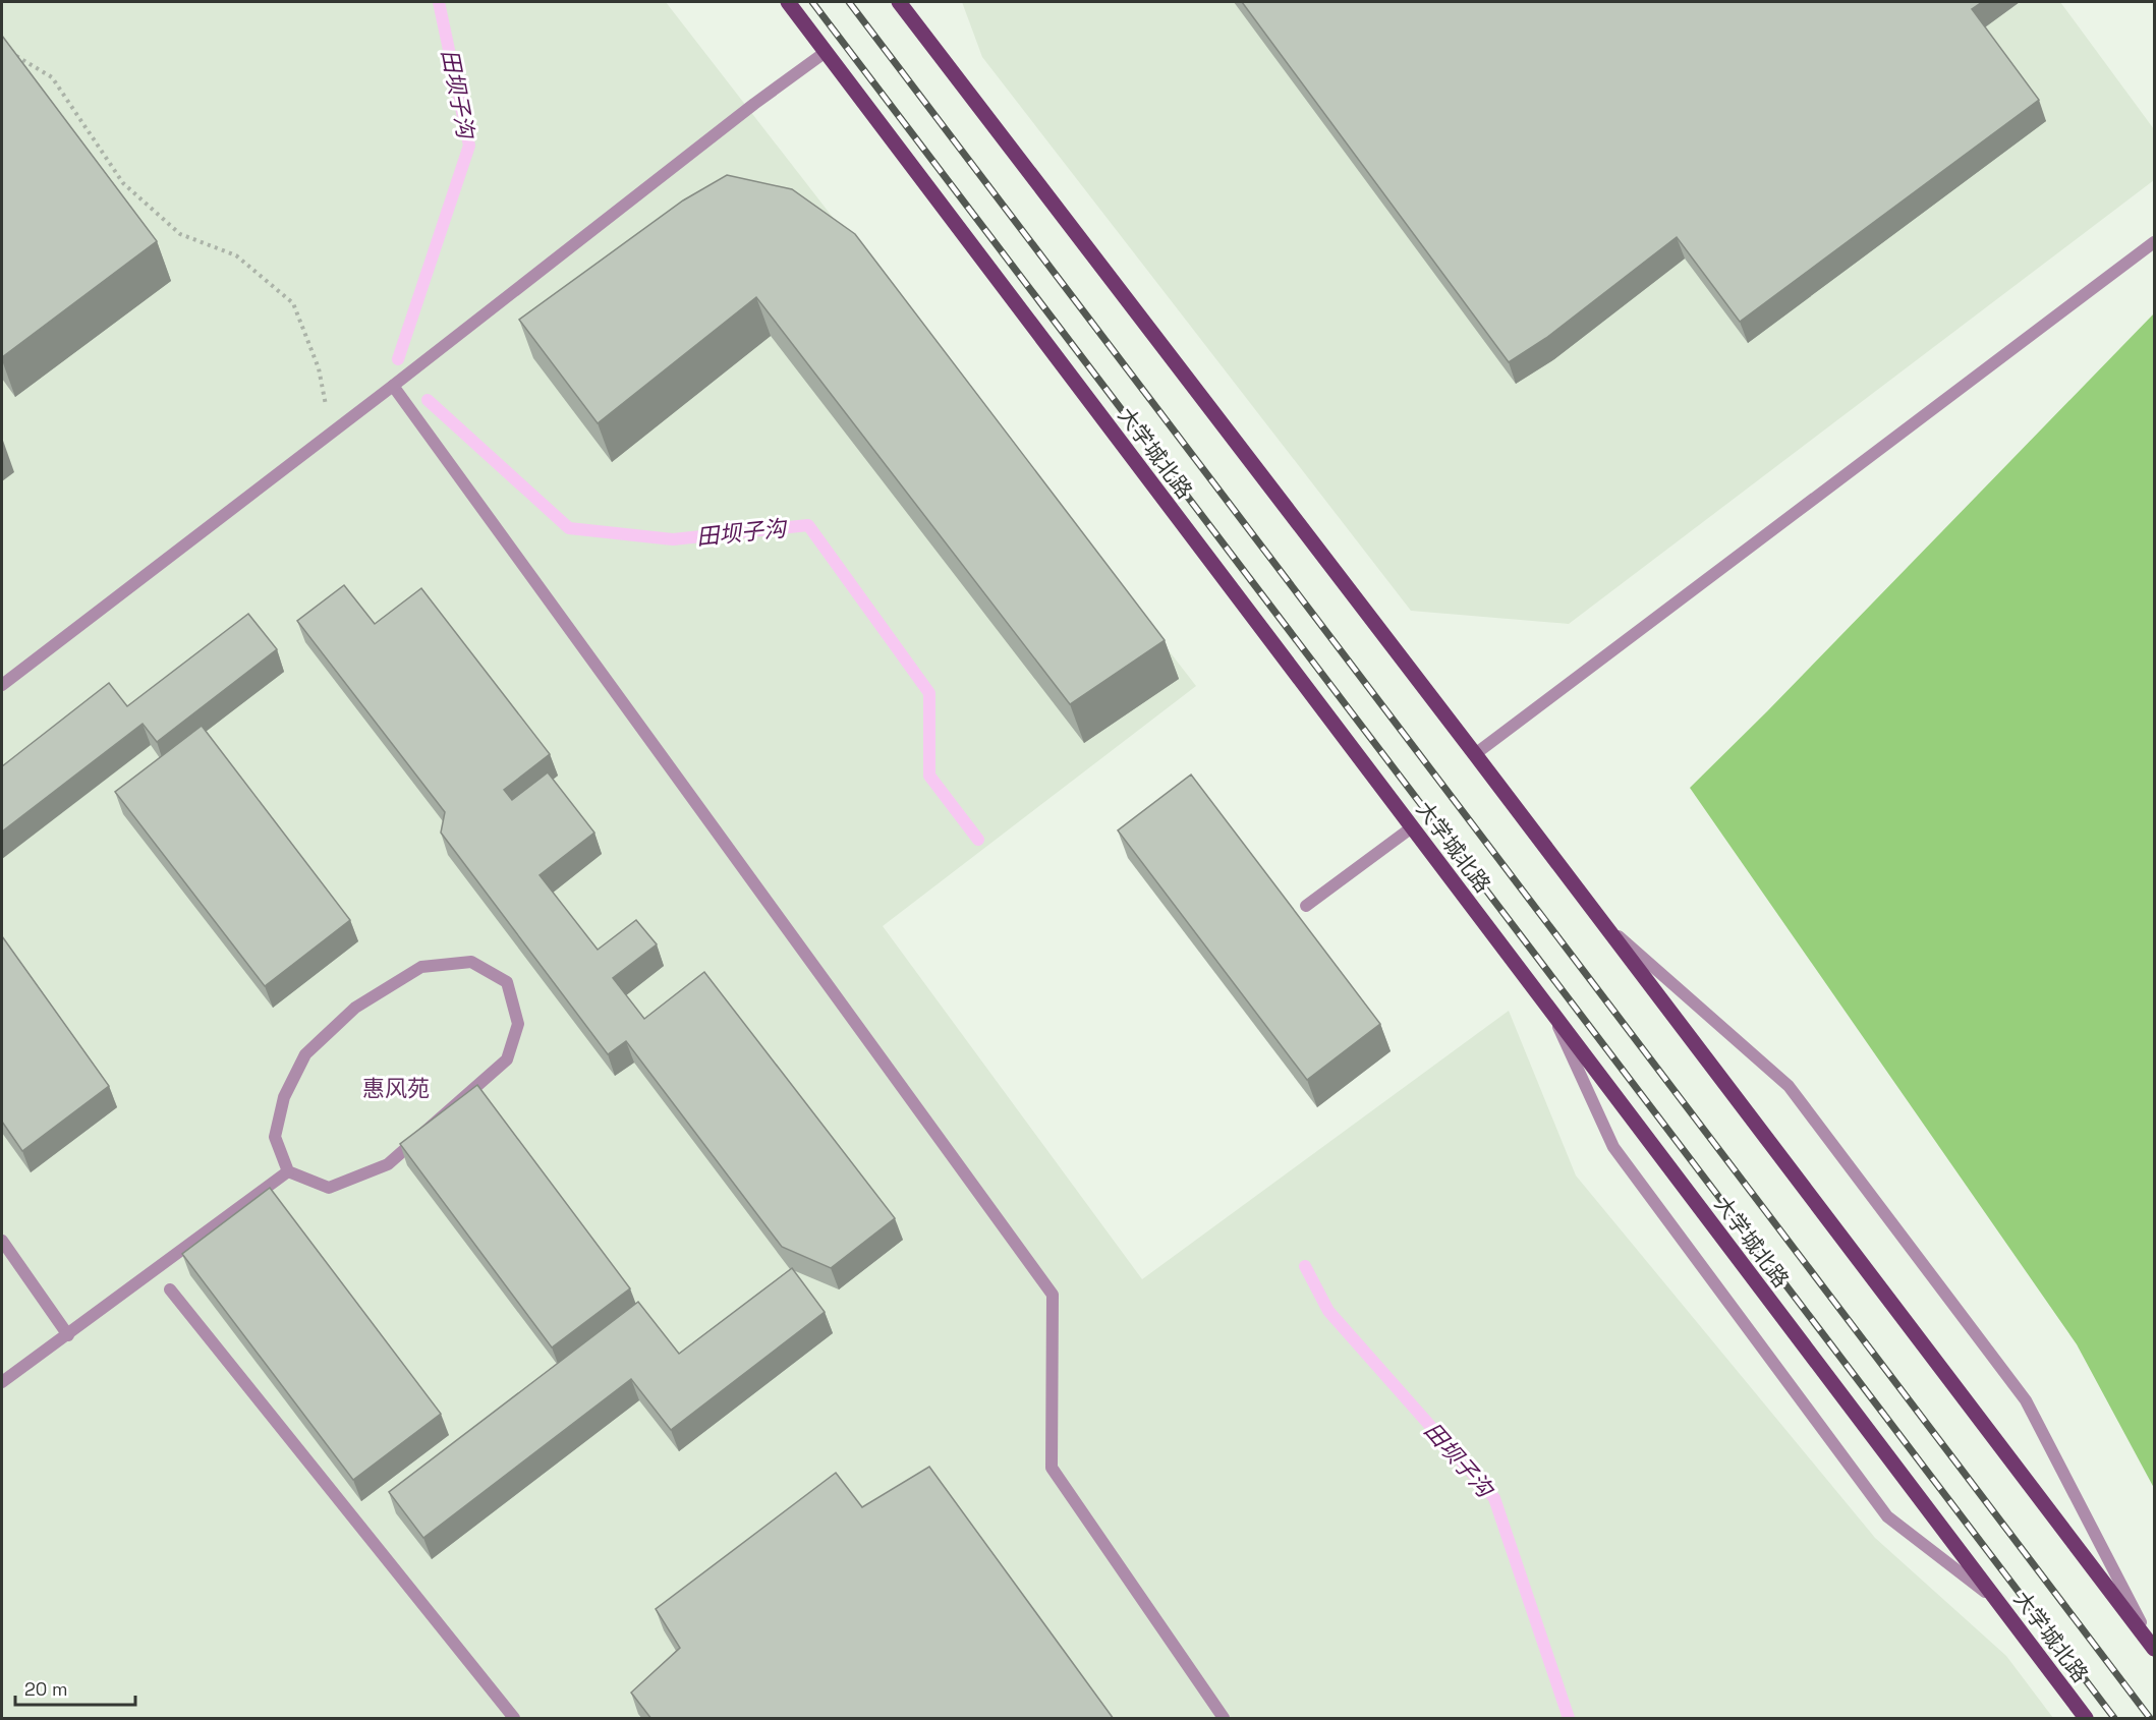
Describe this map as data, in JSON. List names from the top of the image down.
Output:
{
  "streets": {
    "main road": ["大学城北路"]
  },
  "districts": ["惠风苑"],
  "water": ["田坝子沟"],
  "scale_bar": "20 m"
}
